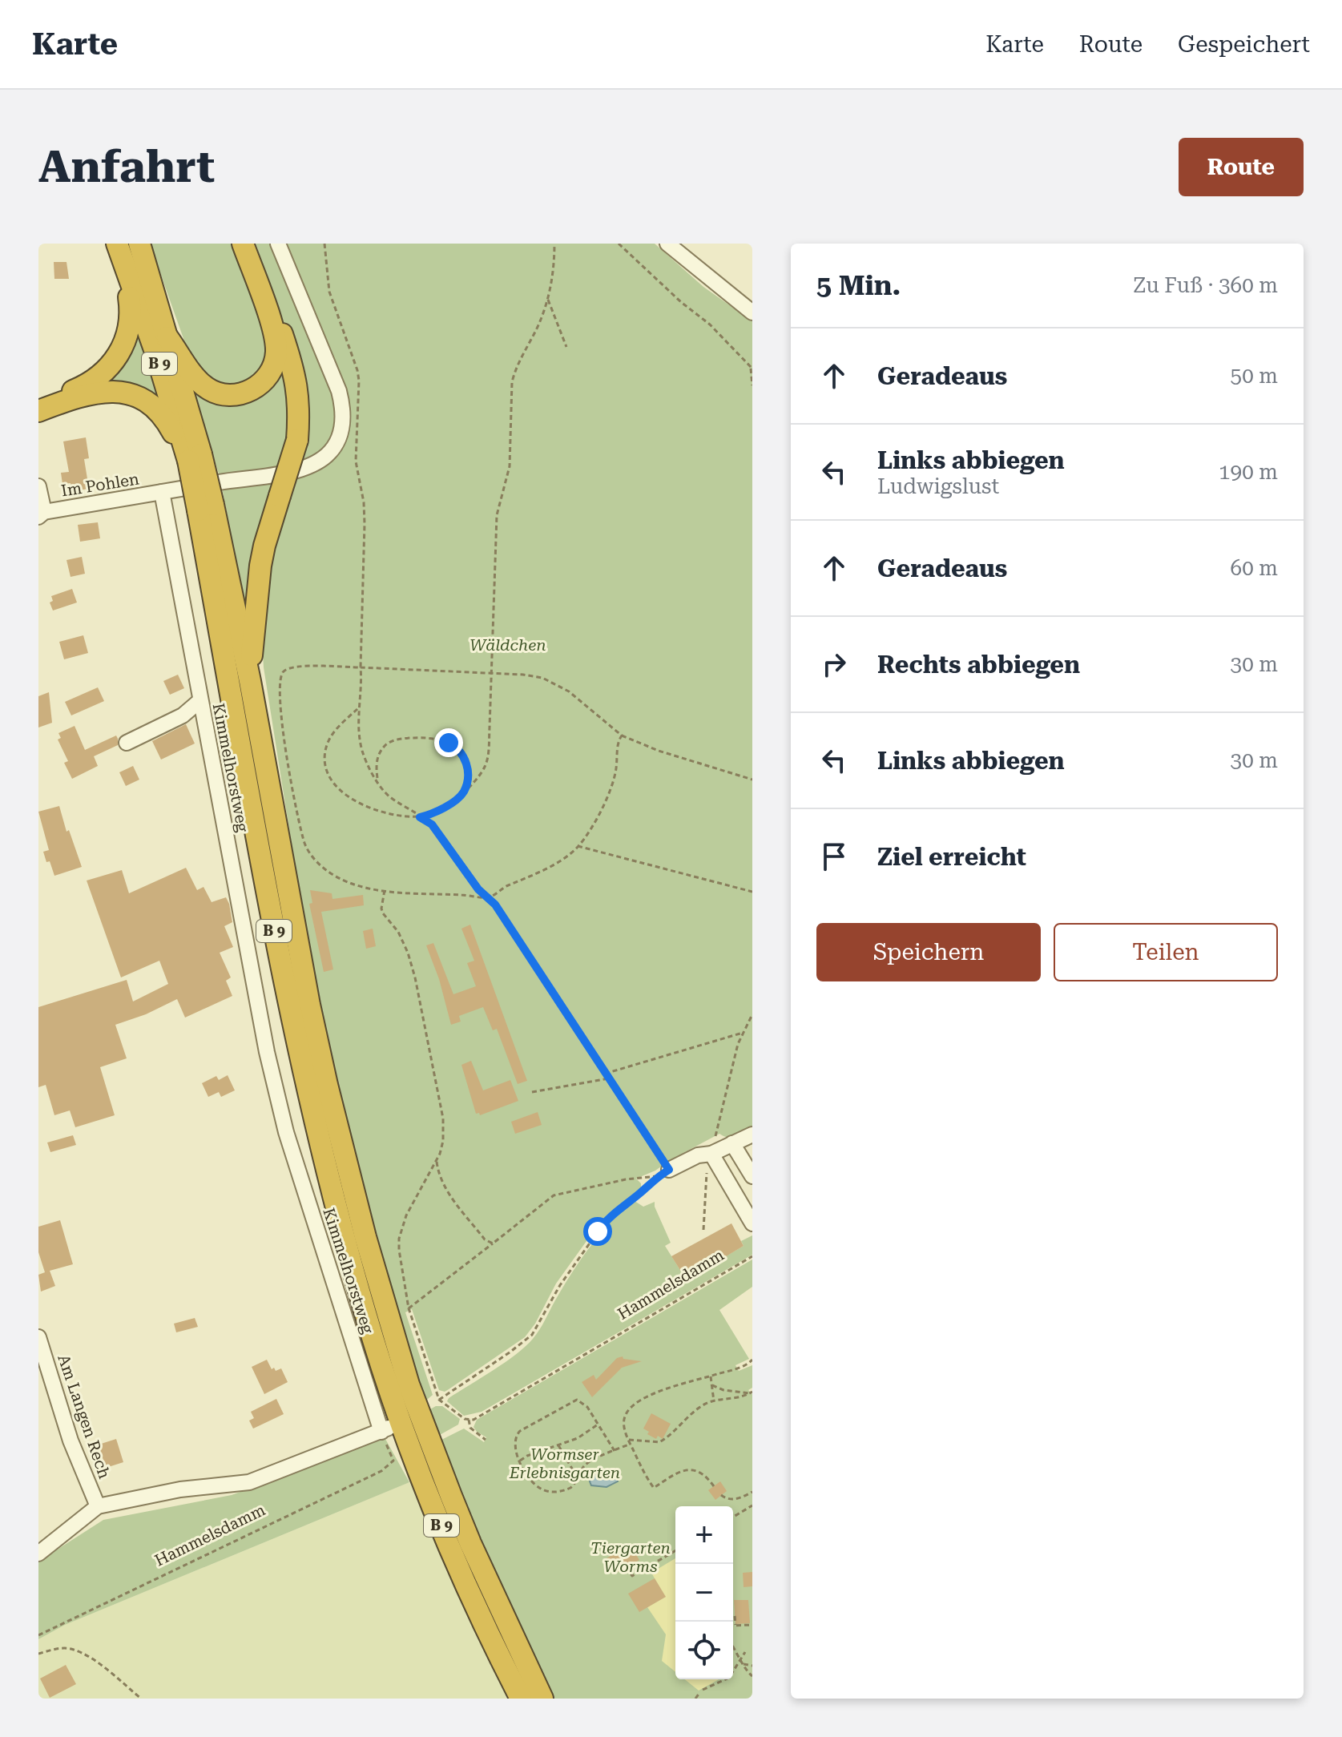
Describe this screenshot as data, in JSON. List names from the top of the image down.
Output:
{
  "streets": {
    "highway": ["B 9"],
    "street": ["Im Pohlen", "Kimmelhorstweg", "Am Langen Rech"],
    "path": ["Hammelsdamm"]
  },
  "crossings": [
    ["Im Pohlen", "Kimmelhorstweg"],
    ["Kimmelhorstweg", "Hammelsdamm"]
  ],
  "parks": ["Wäldchen", "Wormser Erlebnisgarten", "Tiergarten Worms"],
  "page": {
    "header": "Karte",
    "nav": ["Karte", "Route", "Gespeichert"],
    "buttons": [
      "Route",
      ["Speichern", "Teilen"]
    ],
    "title": "Anfahrt",
    "heading": ["5 Min.", "Zu Fuß · 360 m"],
    "list": [
      ["Geradeaus", "50 m"],
      ["Links abbiegen", "Ludwigslust", "190 m"],
      ["Geradeaus", "60 m"],
      ["Rechts abbiegen", "30 m"],
      ["Links abbiegen", "30 m"],
      "Ziel erreicht"
    ],
    "map_buttons": ["+", "−"]
  }
}
